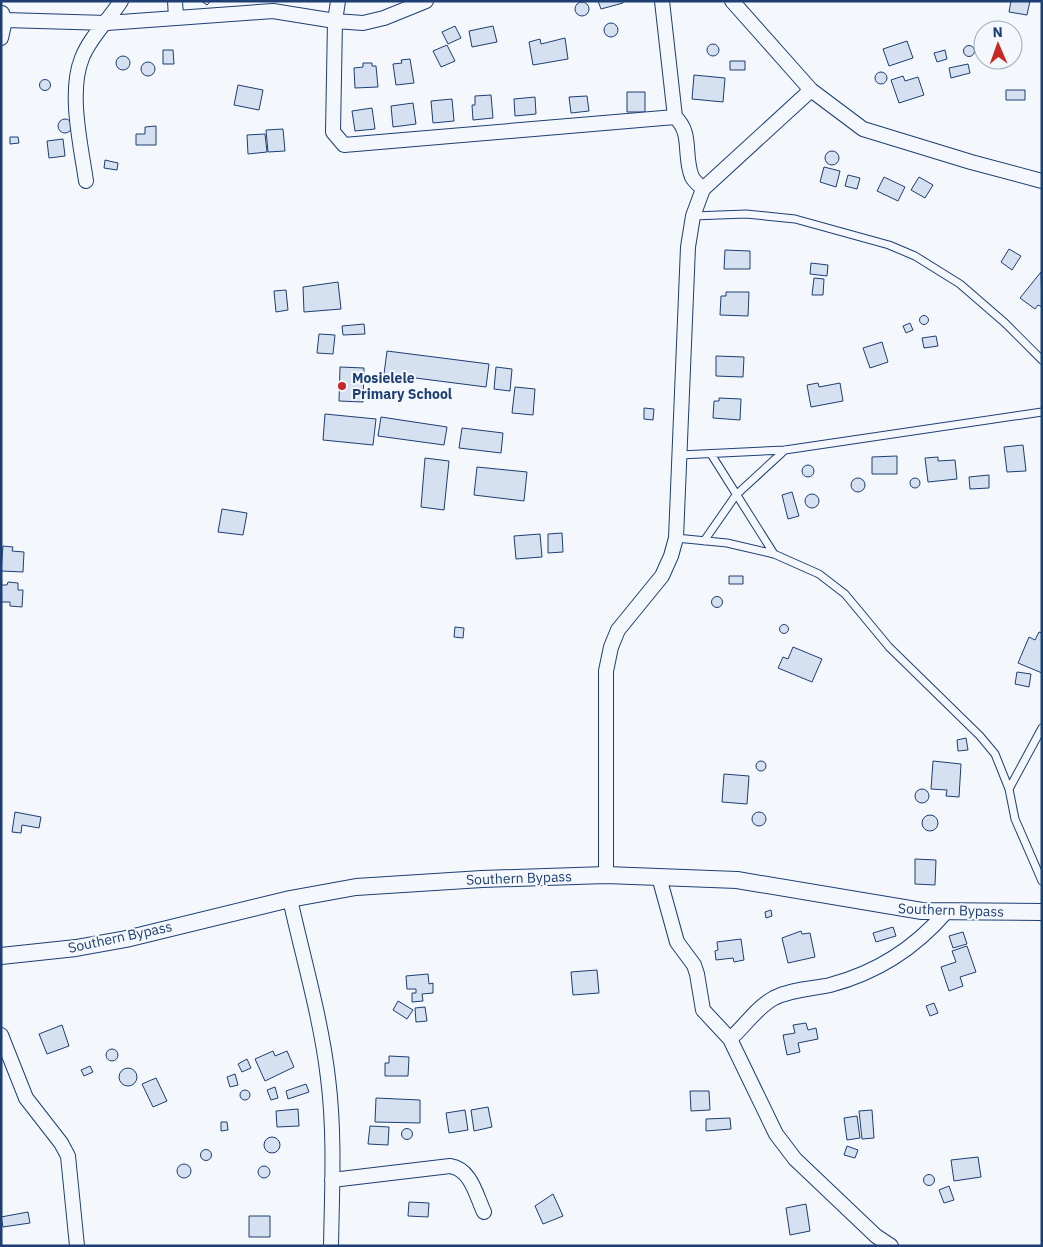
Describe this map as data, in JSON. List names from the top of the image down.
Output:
{
  "streets": {
    "street": ["Southern Bypass"]
  },
  "places": ["Mosielele Primary School"],
  "north": "top"
}
